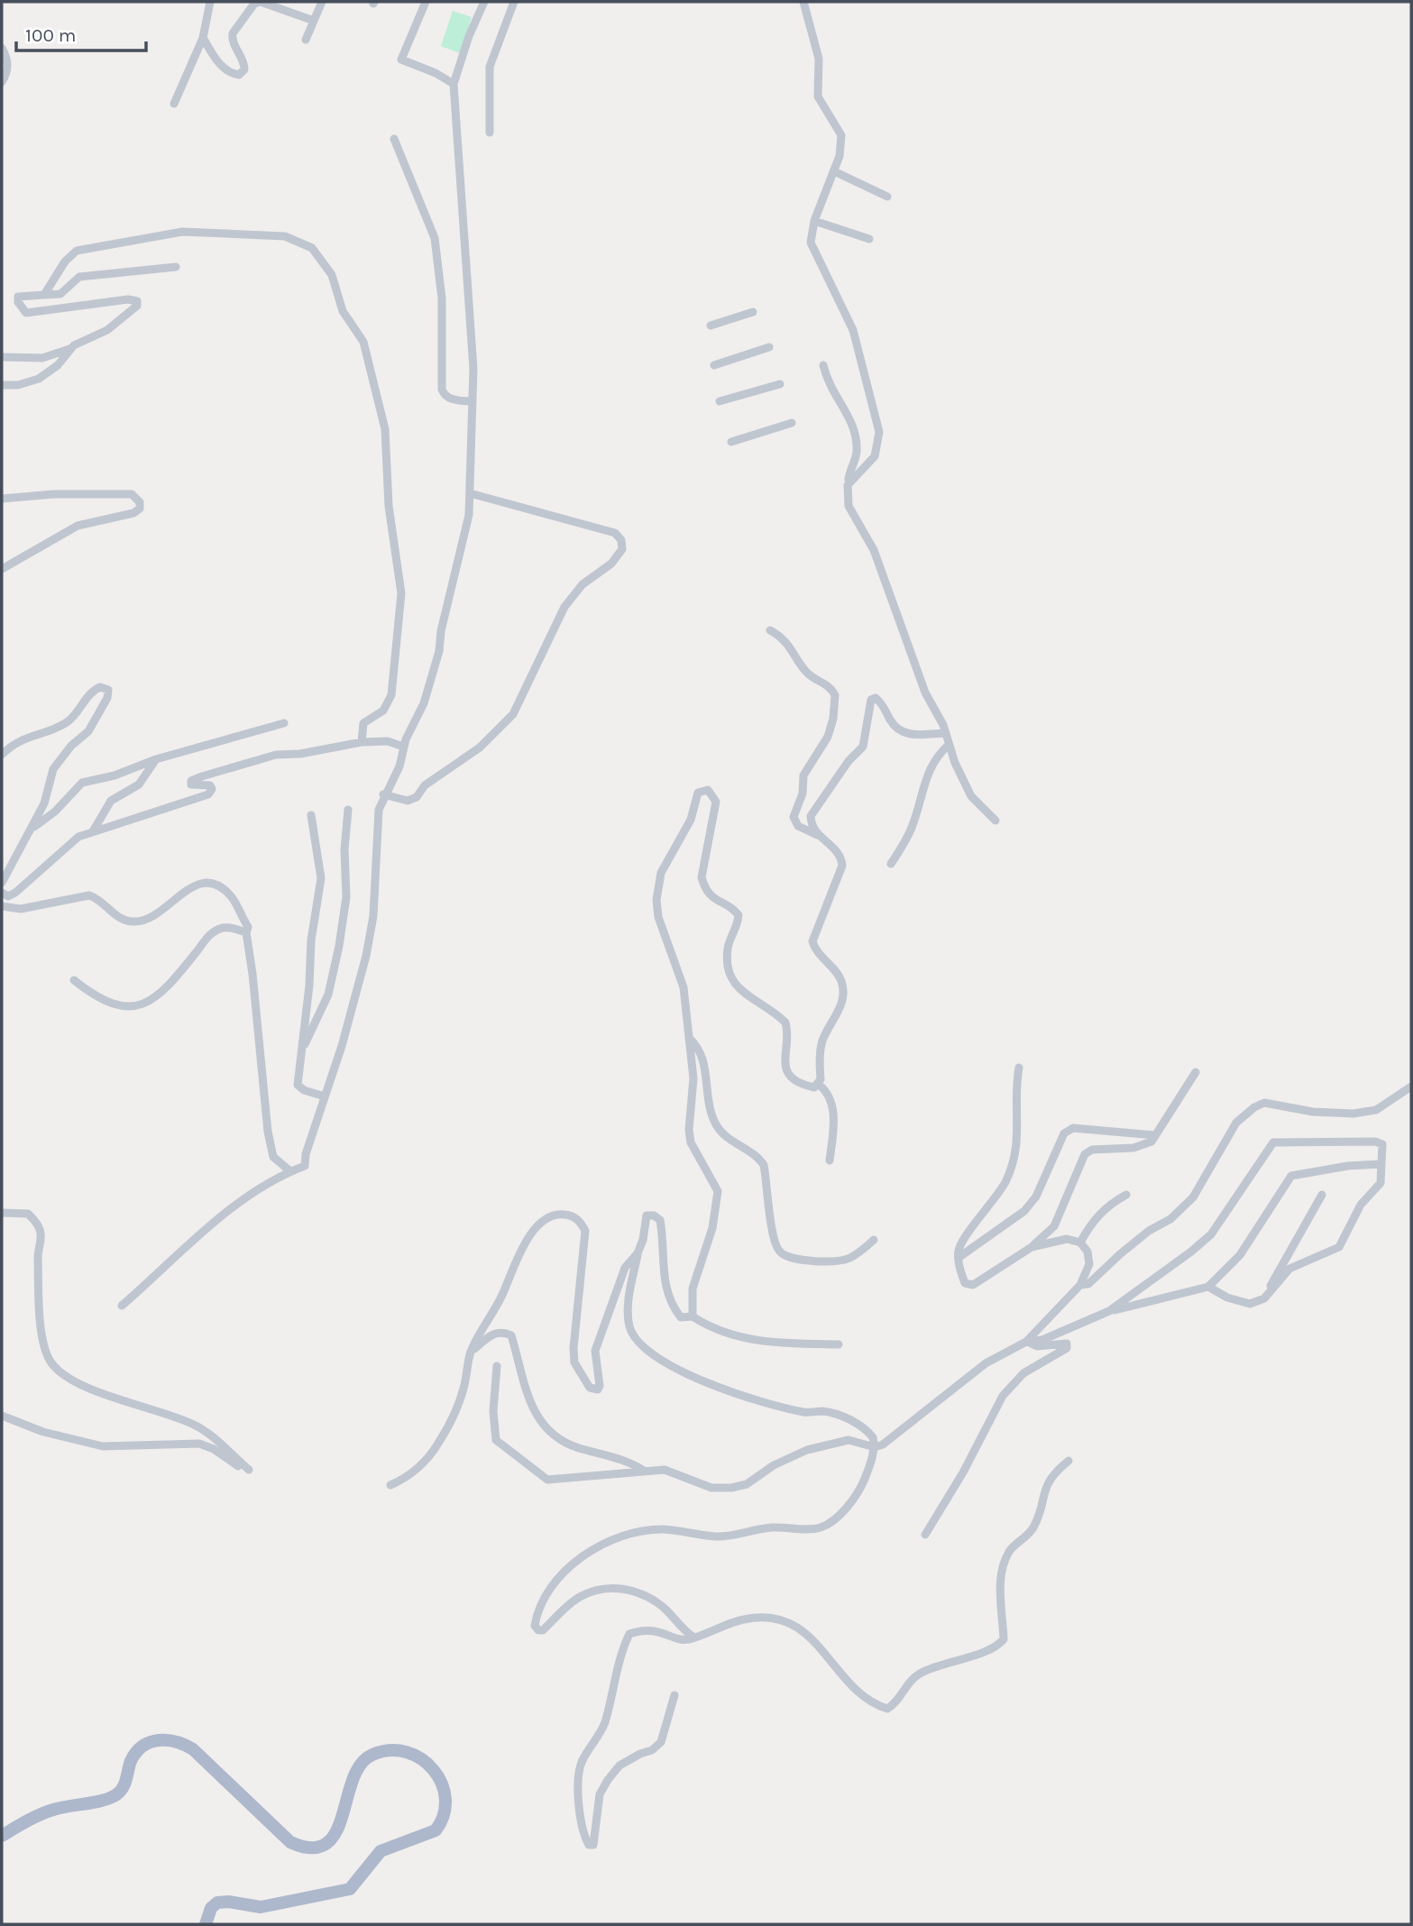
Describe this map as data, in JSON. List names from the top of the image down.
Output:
{
  "scale_bar": "100 m"
}
